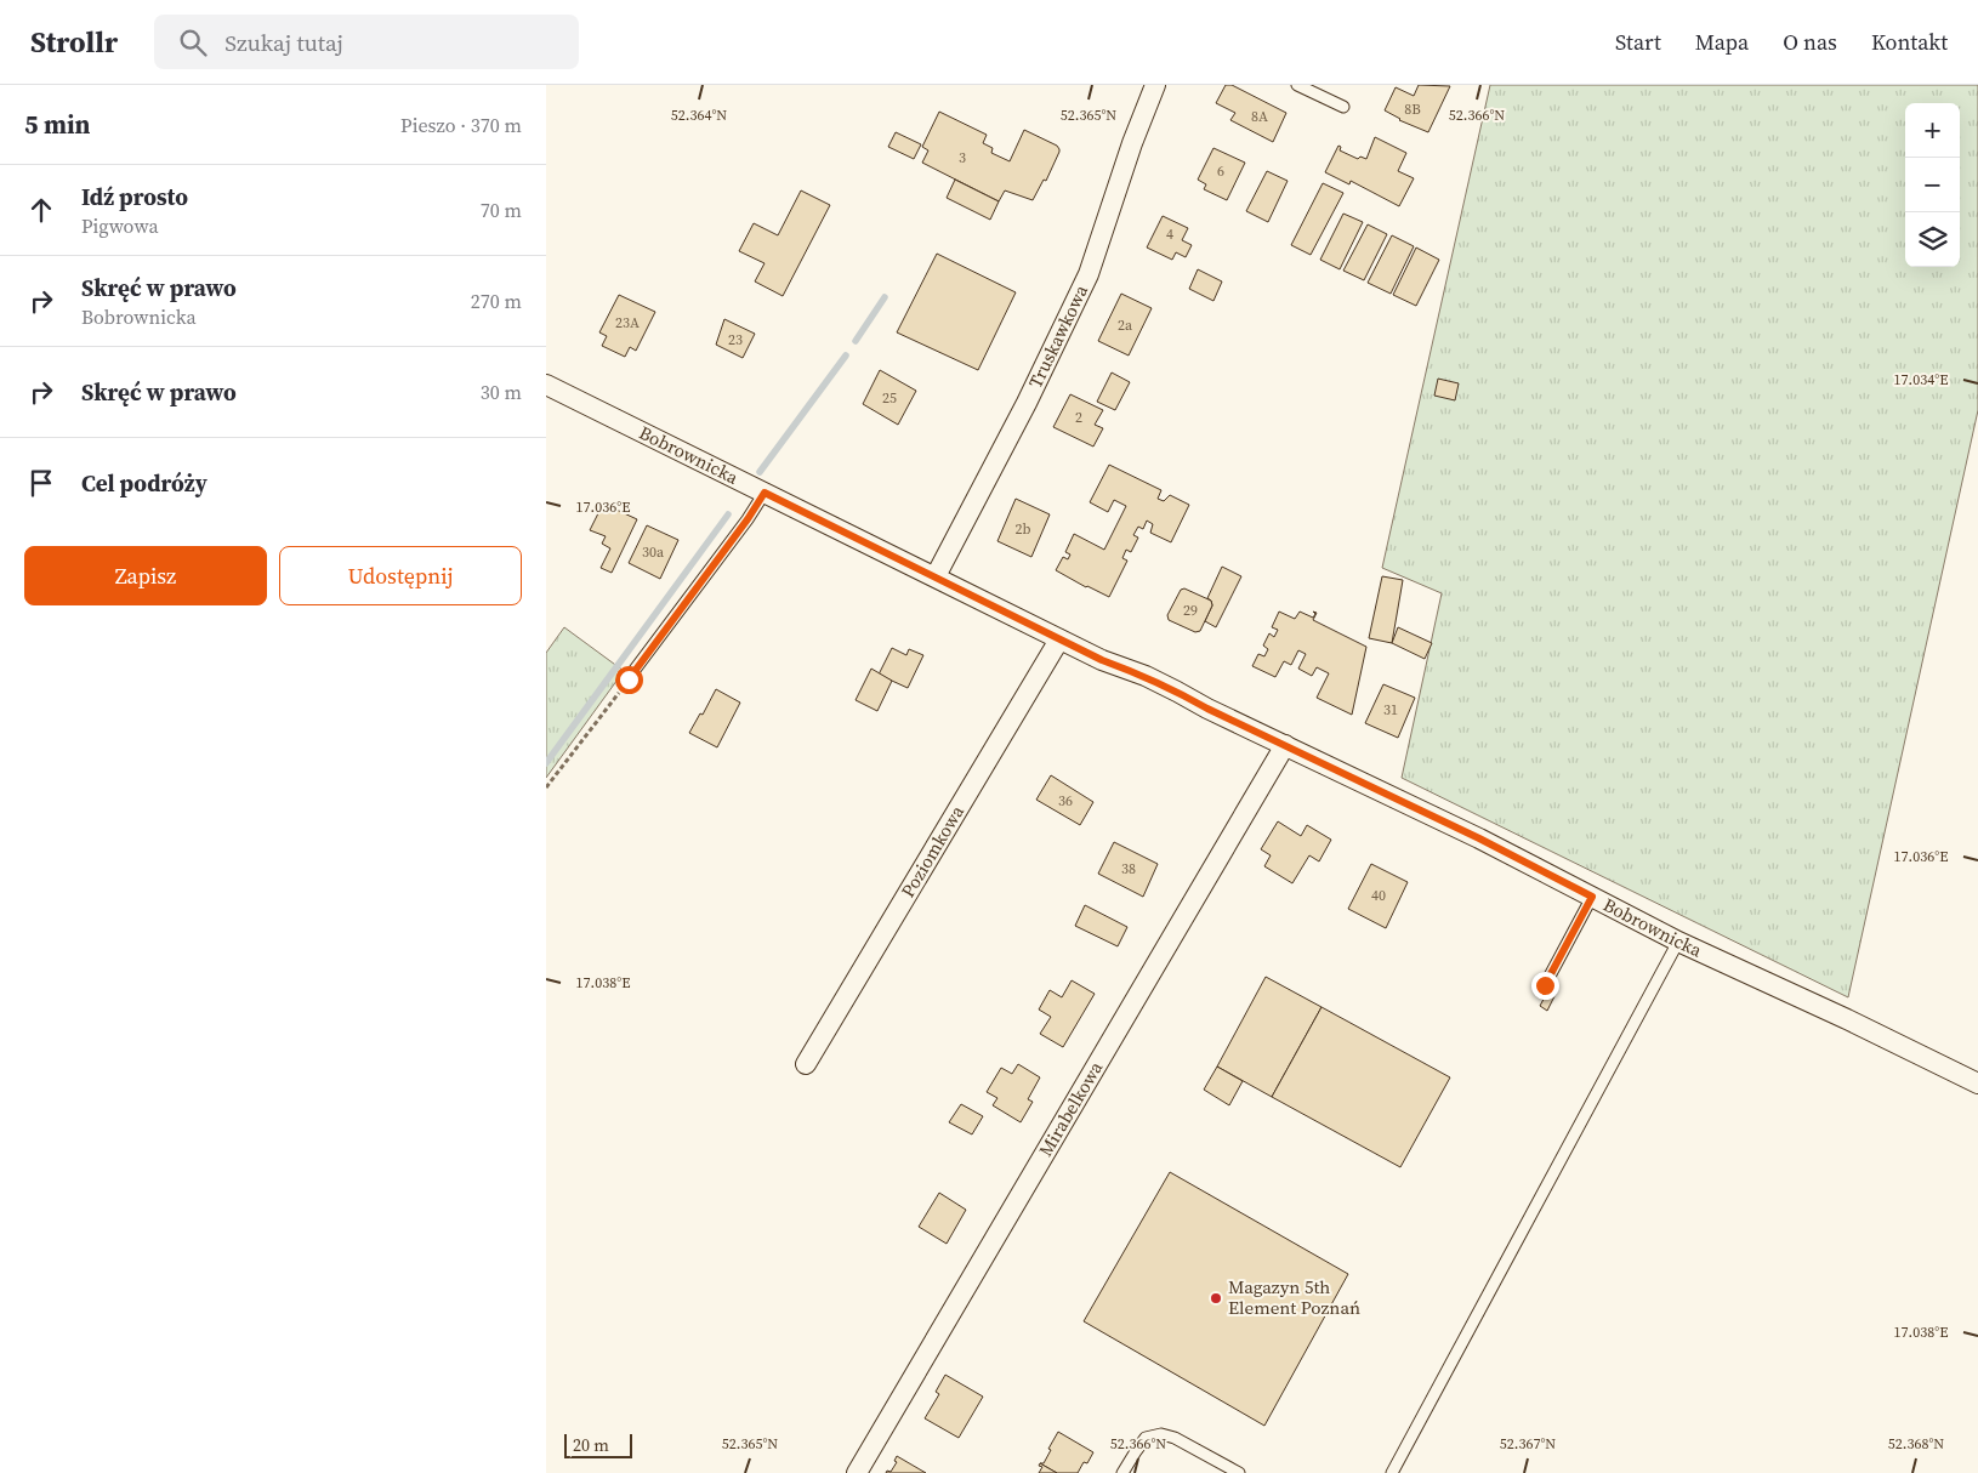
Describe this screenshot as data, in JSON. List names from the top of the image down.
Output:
{
  "streets": {
    "street": [
      "Truskawkowa",
      "Bobrownicka",
      "Poziomkowa",
      "Mirabelkowa"
    ]
  },
  "crossings": [
    ["Truskawkowa", "Bobrownicka"],
    ["Bobrownicka", "Poziomkowa"],
    ["Bobrownicka", "Mirabelkowa"]
  ],
  "places": ["Magazyn 5th Element Poznań"],
  "house_numbers": [
    "8B",
    "8A",
    "3",
    "6",
    "4",
    "23A",
    "2a",
    "23",
    "25",
    "2",
    "2b",
    "30a",
    "29",
    "31",
    "36",
    "38",
    "40"
  ],
  "scale_bar": "20 m",
  "page": {
    "header": "Strollr",
    "search": "Szukaj tutaj",
    "nav": [
      "Start",
      "Mapa",
      "O nas",
      "Kontakt"
    ],
    "heading": ["5 min", "Pieszo · 370 m"],
    "map_buttons": ["+", "−"],
    "list": [
      ["Idź prosto", "Pigwowa", "70 m"],
      ["Skręć w prawo", "Bobrownicka", "270 m"],
      ["Skręć w prawo", "30 m"],
      "Cel podróży"
    ],
    "buttons": ["Zapisz", "Udostępnij"],
    "scale": "20 m"
  },
  "coordinates": [
    "52.364°N",
    "52.365°N",
    "52.366°N",
    "17.034°E",
    "17.036°E",
    "17.038°E",
    "52.367°N",
    "52.368°N"
  ]
}
